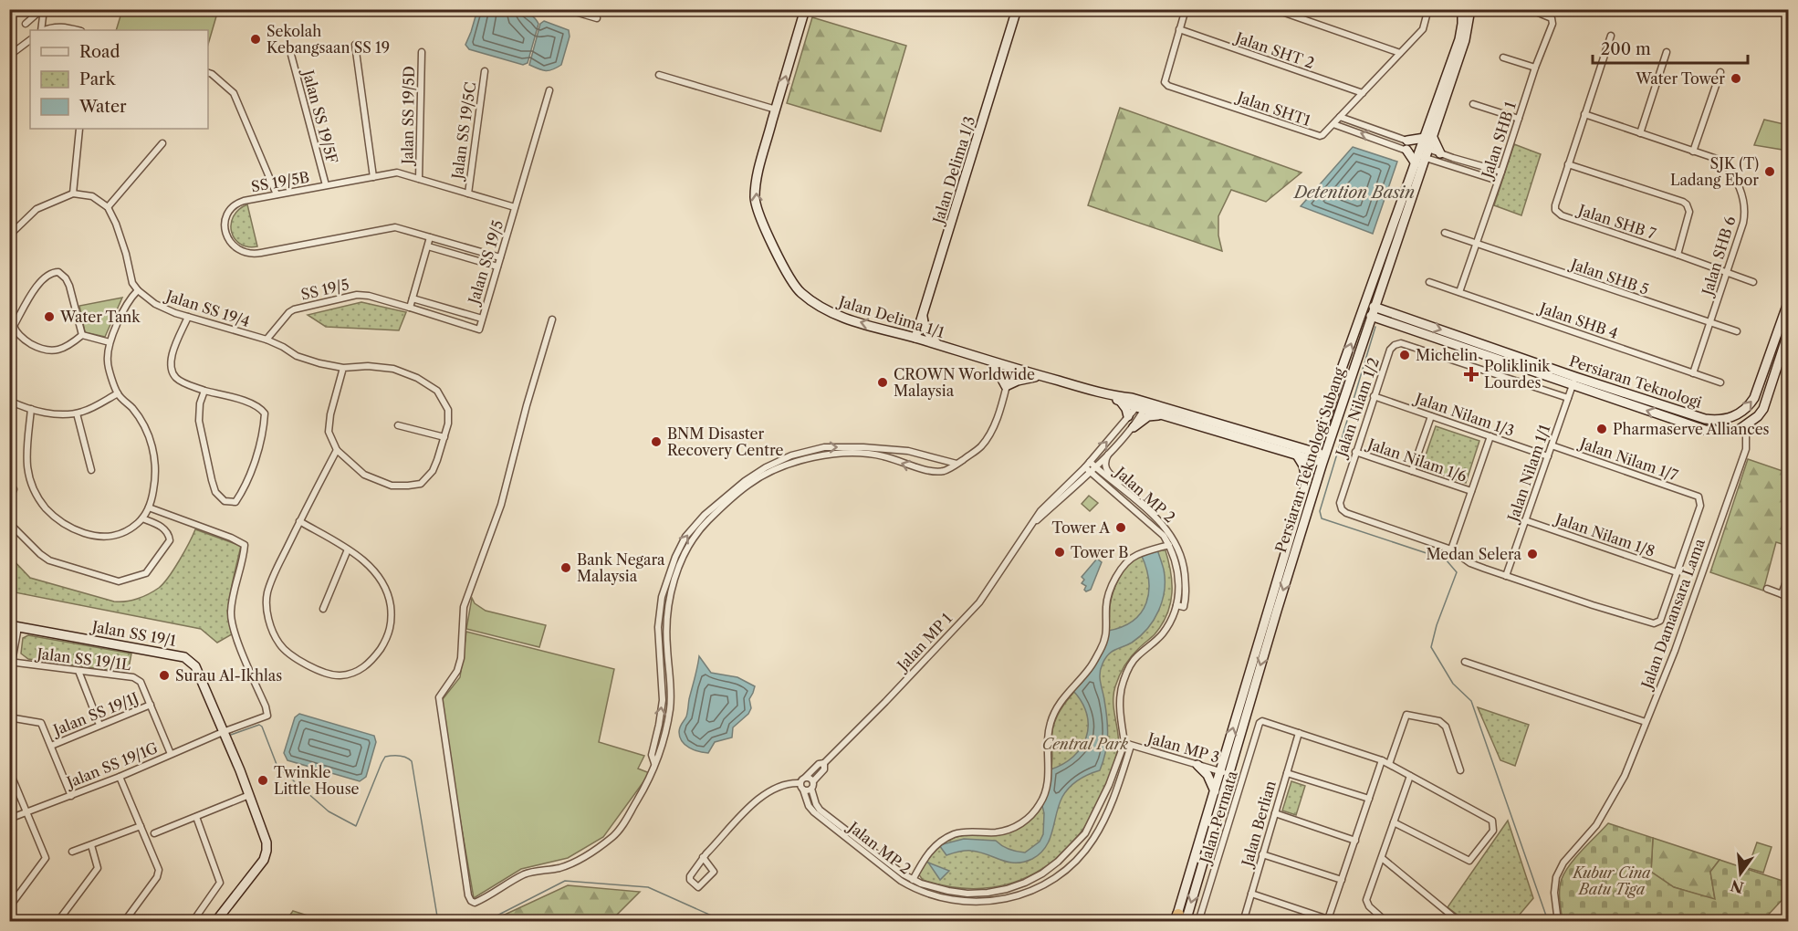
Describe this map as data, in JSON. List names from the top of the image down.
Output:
{
  "streets": {
    "main road": [
      "Jalan Delima 1/3",
      "Jalan Delima 1/1",
      "Persiaran Teknologi",
      "Persiaran Teknologi Subang",
      "Jalan SS 19/1"
    ],
    "street": [
      "Jalan SHT 2",
      "Jalan SHT1",
      "Jalan SS 19/5D",
      "Jalan SS 19/5F",
      "Jalan SS 19/5C",
      "Jalan SHB 1",
      "SS 19/5B",
      "Jalan SHB 7",
      "Jalan SHB 6",
      "Jalan SS 19/5",
      "Jalan SHB 5",
      "SS 19/5",
      "Jalan SS 19/4",
      "Jalan SHB 4",
      "Jalan Nilam 1/2",
      "Jalan Nilam 1/3",
      "Jalan Nilam 1/7",
      "Jalan Nilam 1/6",
      "Jalan Nilam 1/1",
      "Jalan MP 2",
      "Jalan Nilam 1/8",
      "Jalan Damansara Lama",
      "Jalan MP 1",
      "Jalan SS 19/1L",
      "Jalan SS 19/1J",
      "Jalan MP 3",
      "Jalan SS 19/1G",
      "Jalan Permata",
      "Jalan Berlian"
    ]
  },
  "crossings": [
    ["Jalan SHT 2", "Jalan SHT1"],
    ["Jalan SS 19/5D", "SS 19/5B"],
    ["Jalan SS 19/5F", "SS 19/5B"],
    ["Jalan SS 19/5C", "SS 19/5B"],
    ["Jalan SHB 1", "Jalan SHB 5"],
    ["Jalan SHB 1", "Jalan SHB 4"],
    ["Jalan Delima 1/3", "Jalan Delima 1/1"],
    ["SS 19/5B", "Jalan SS 19/5"],
    ["Jalan SHB 7", "Jalan SHB 6"],
    ["Jalan SHB 6", "Jalan SHB 5"],
    ["Jalan SHB 6", "Jalan SHB 4"],
    ["Jalan SS 19/5", "SS 19/5"],
    ["SS 19/5", "Jalan SS 19/4"],
    ["Jalan Delima 1/1", "Persiaran Teknologi Subang"],
    ["Jalan Delima 1/1", "Jalan MP 1"],
    ["Persiaran Teknologi", "Persiaran Teknologi Subang"],
    ["Persiaran Teknologi", "Jalan Nilam 1/1"],
    ["Persiaran Teknologi", "Jalan Damansara Lama"],
    ["Jalan Nilam 1/2", "Jalan Nilam 1/3"],
    ["Jalan Nilam 1/2", "Jalan Nilam 1/6"],
    ["Jalan Nilam 1/2", "Jalan Nilam 1/1"],
    ["Jalan Nilam 1/3", "Jalan Nilam 1/1"],
    ["Jalan Nilam 1/7", "Jalan Nilam 1/1"],
    ["Jalan Nilam 1/7", "Jalan Nilam 1/8"],
    ["Persiaran Teknologi Subang", "Jalan MP 3"],
    ["Jalan Nilam 1/1", "Jalan Nilam 1/8"],
    ["Jalan MP 2", "Jalan MP 1"],
    ["Jalan MP 2", "Jalan MP 3"],
    ["Jalan SS 19/1", "Jalan SS 19/1G"],
    ["Jalan SS 19/1L", "Jalan SS 19/1J"],
    ["Jalan SS 19/1L", "Jalan SS 19/1G"],
    ["Jalan Permata", "Jalan Berlian"]
  ],
  "water": ["Detention Basin"],
  "parks": ["Central Park", "Kubur Cina Batu Tiga"],
  "places": {
    "other": [
      "Sekolah Kebangsaan SS 19",
      "Water Tower",
      "SJK (T) Ladang Ebor",
      "Water Tank",
      "Michelin",
      "CROWN Worldwide Malaysia",
      "Pharmaserve Alliances",
      "BNM Disaster Recovery Centre",
      "Tower A",
      "Tower B",
      "Medan Selera",
      "Bank Negara Malaysia",
      "Surau Al-Ikhlas",
      "Twinkle Little House"
    ],
    "health": ["Poliklinik Lourdes"]
  },
  "legend": ["Road", "Park", "Water"],
  "scale_bar": "200 m",
  "north": "bottom"
}
